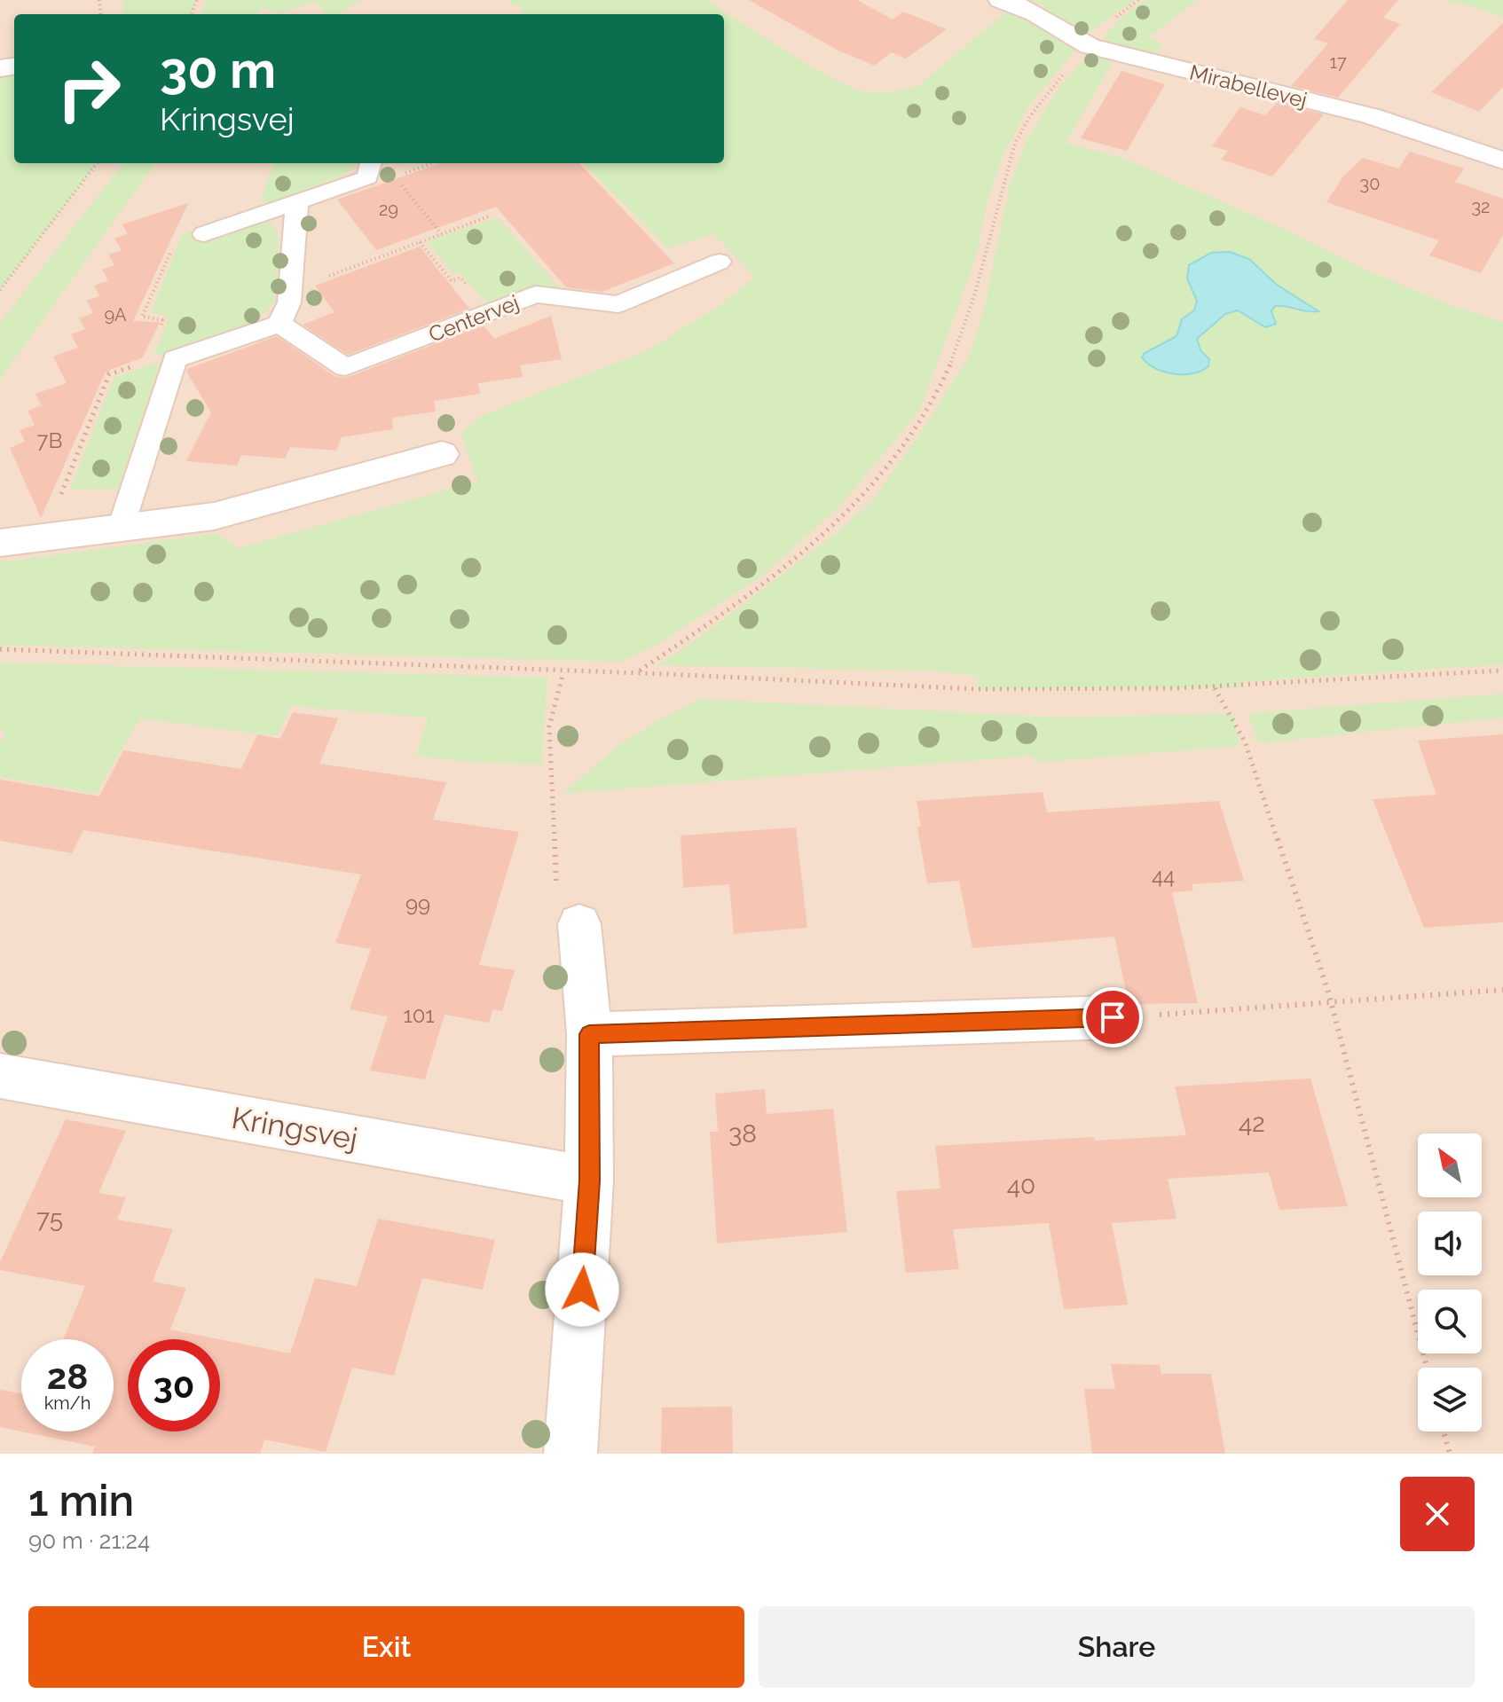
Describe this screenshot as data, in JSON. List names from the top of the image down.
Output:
{
  "streets": {
    "street": ["Mirabellevej", "Kringsvej"],
    "lane": ["Centervej"]
  },
  "house_numbers": [
    "17",
    "30",
    "32",
    "29",
    "9A",
    "7B",
    "44",
    "99",
    "101",
    "42",
    "38",
    "40",
    "75"
  ],
  "north": "top left",
  "page": {
    "turn": ["30 m", "Kringsvej"],
    "speed": "28 km/h",
    "limit": "30",
    "heading": ["1 min", "90 m · 21:24"],
    "buttons": ["Exit", "Share"]
  }
}
